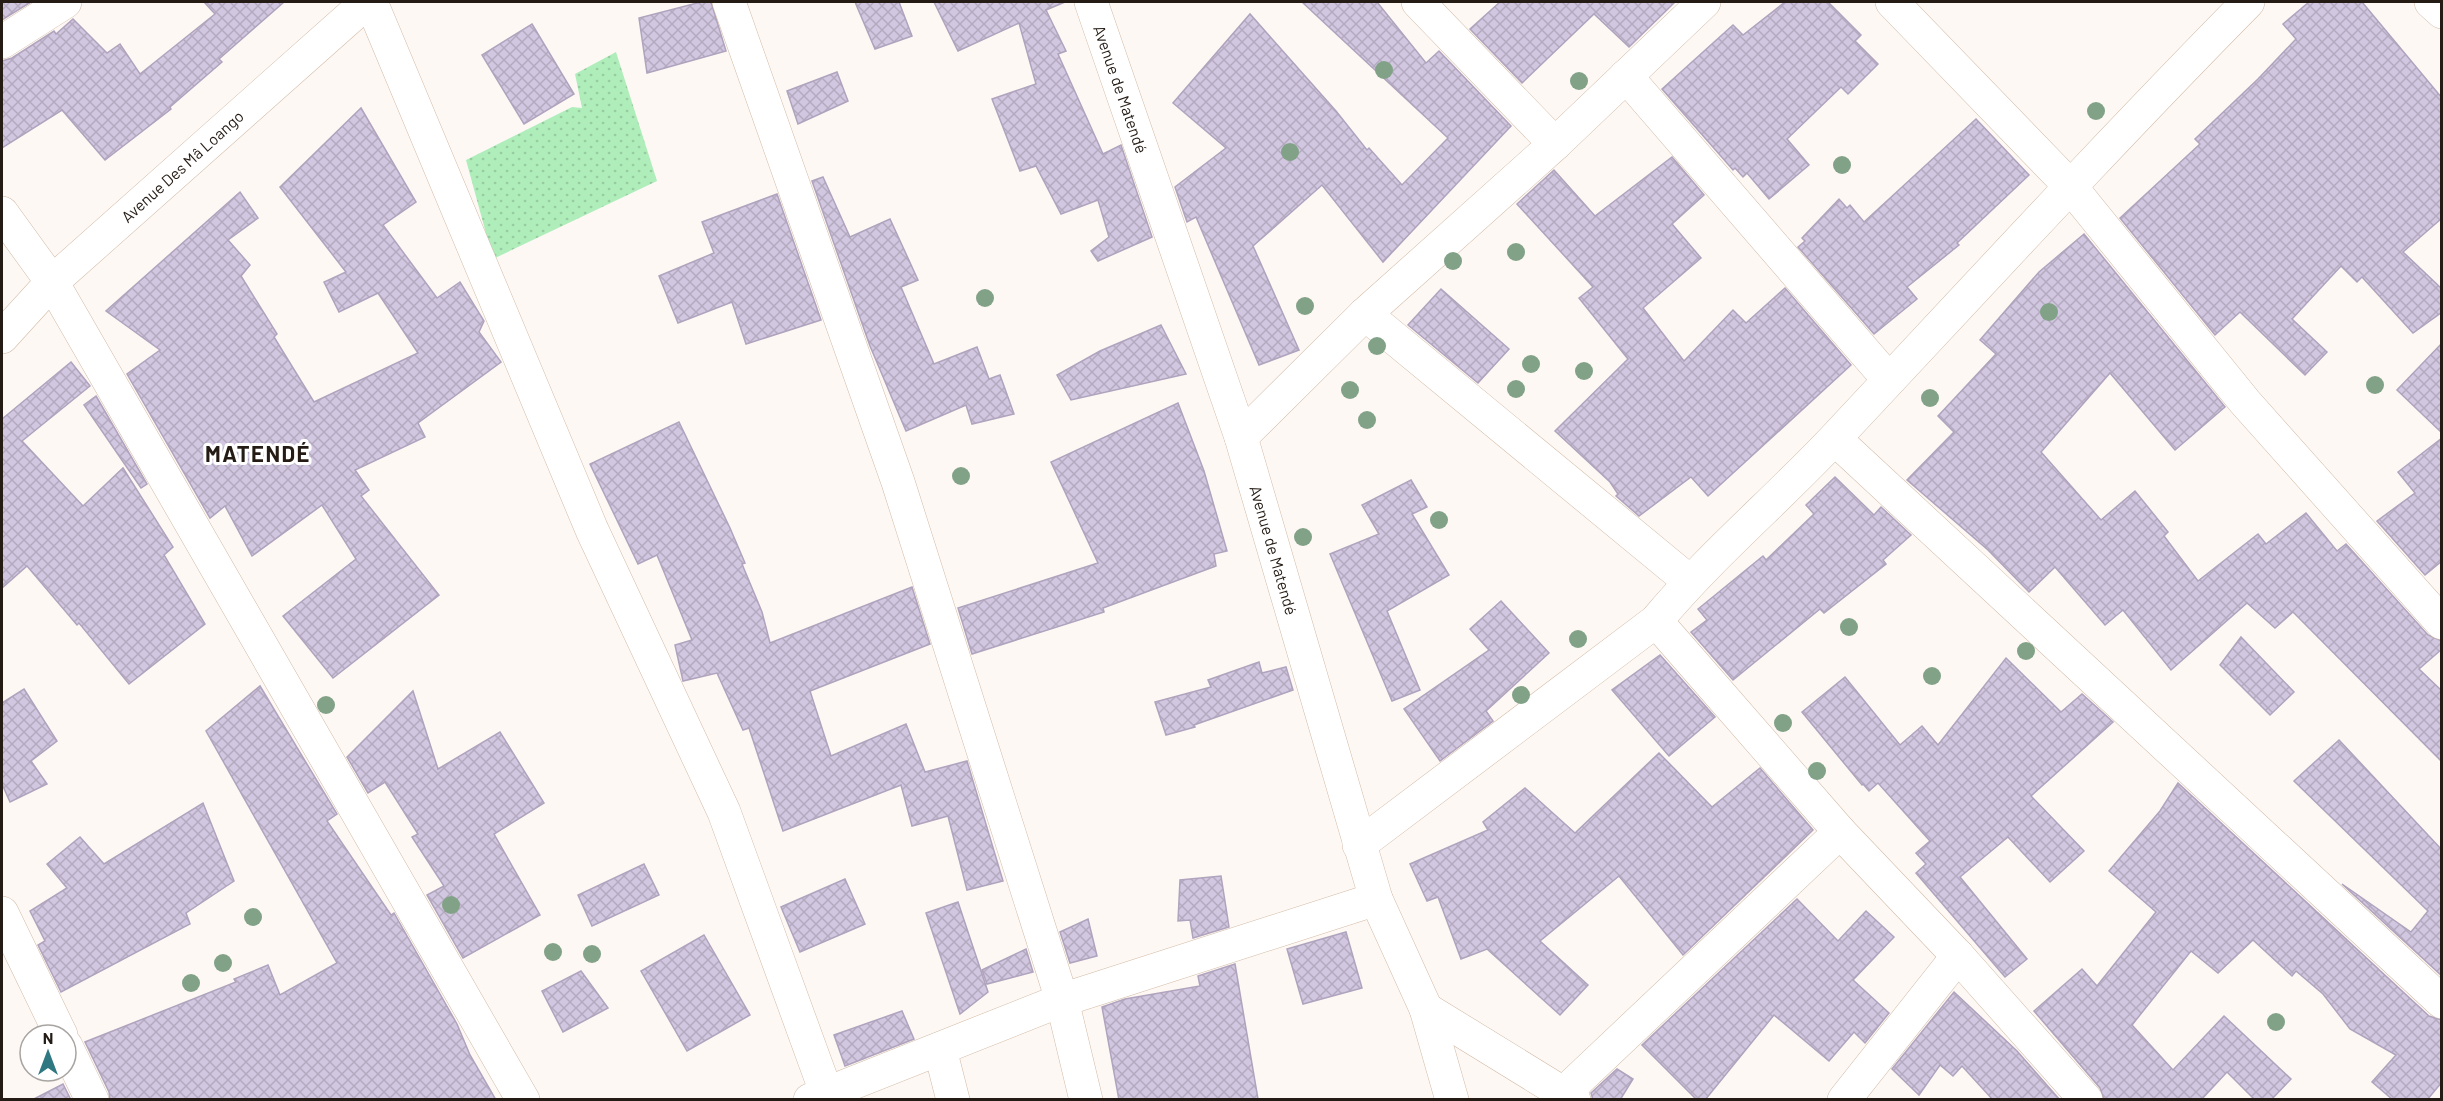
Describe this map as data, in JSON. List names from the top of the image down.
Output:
{
  "streets": {
    "street": ["Avenue de Matendé", "Avenue Des Mâ Loango"]
  },
  "districts": ["MATENDÉ"],
  "north": "top"
}
